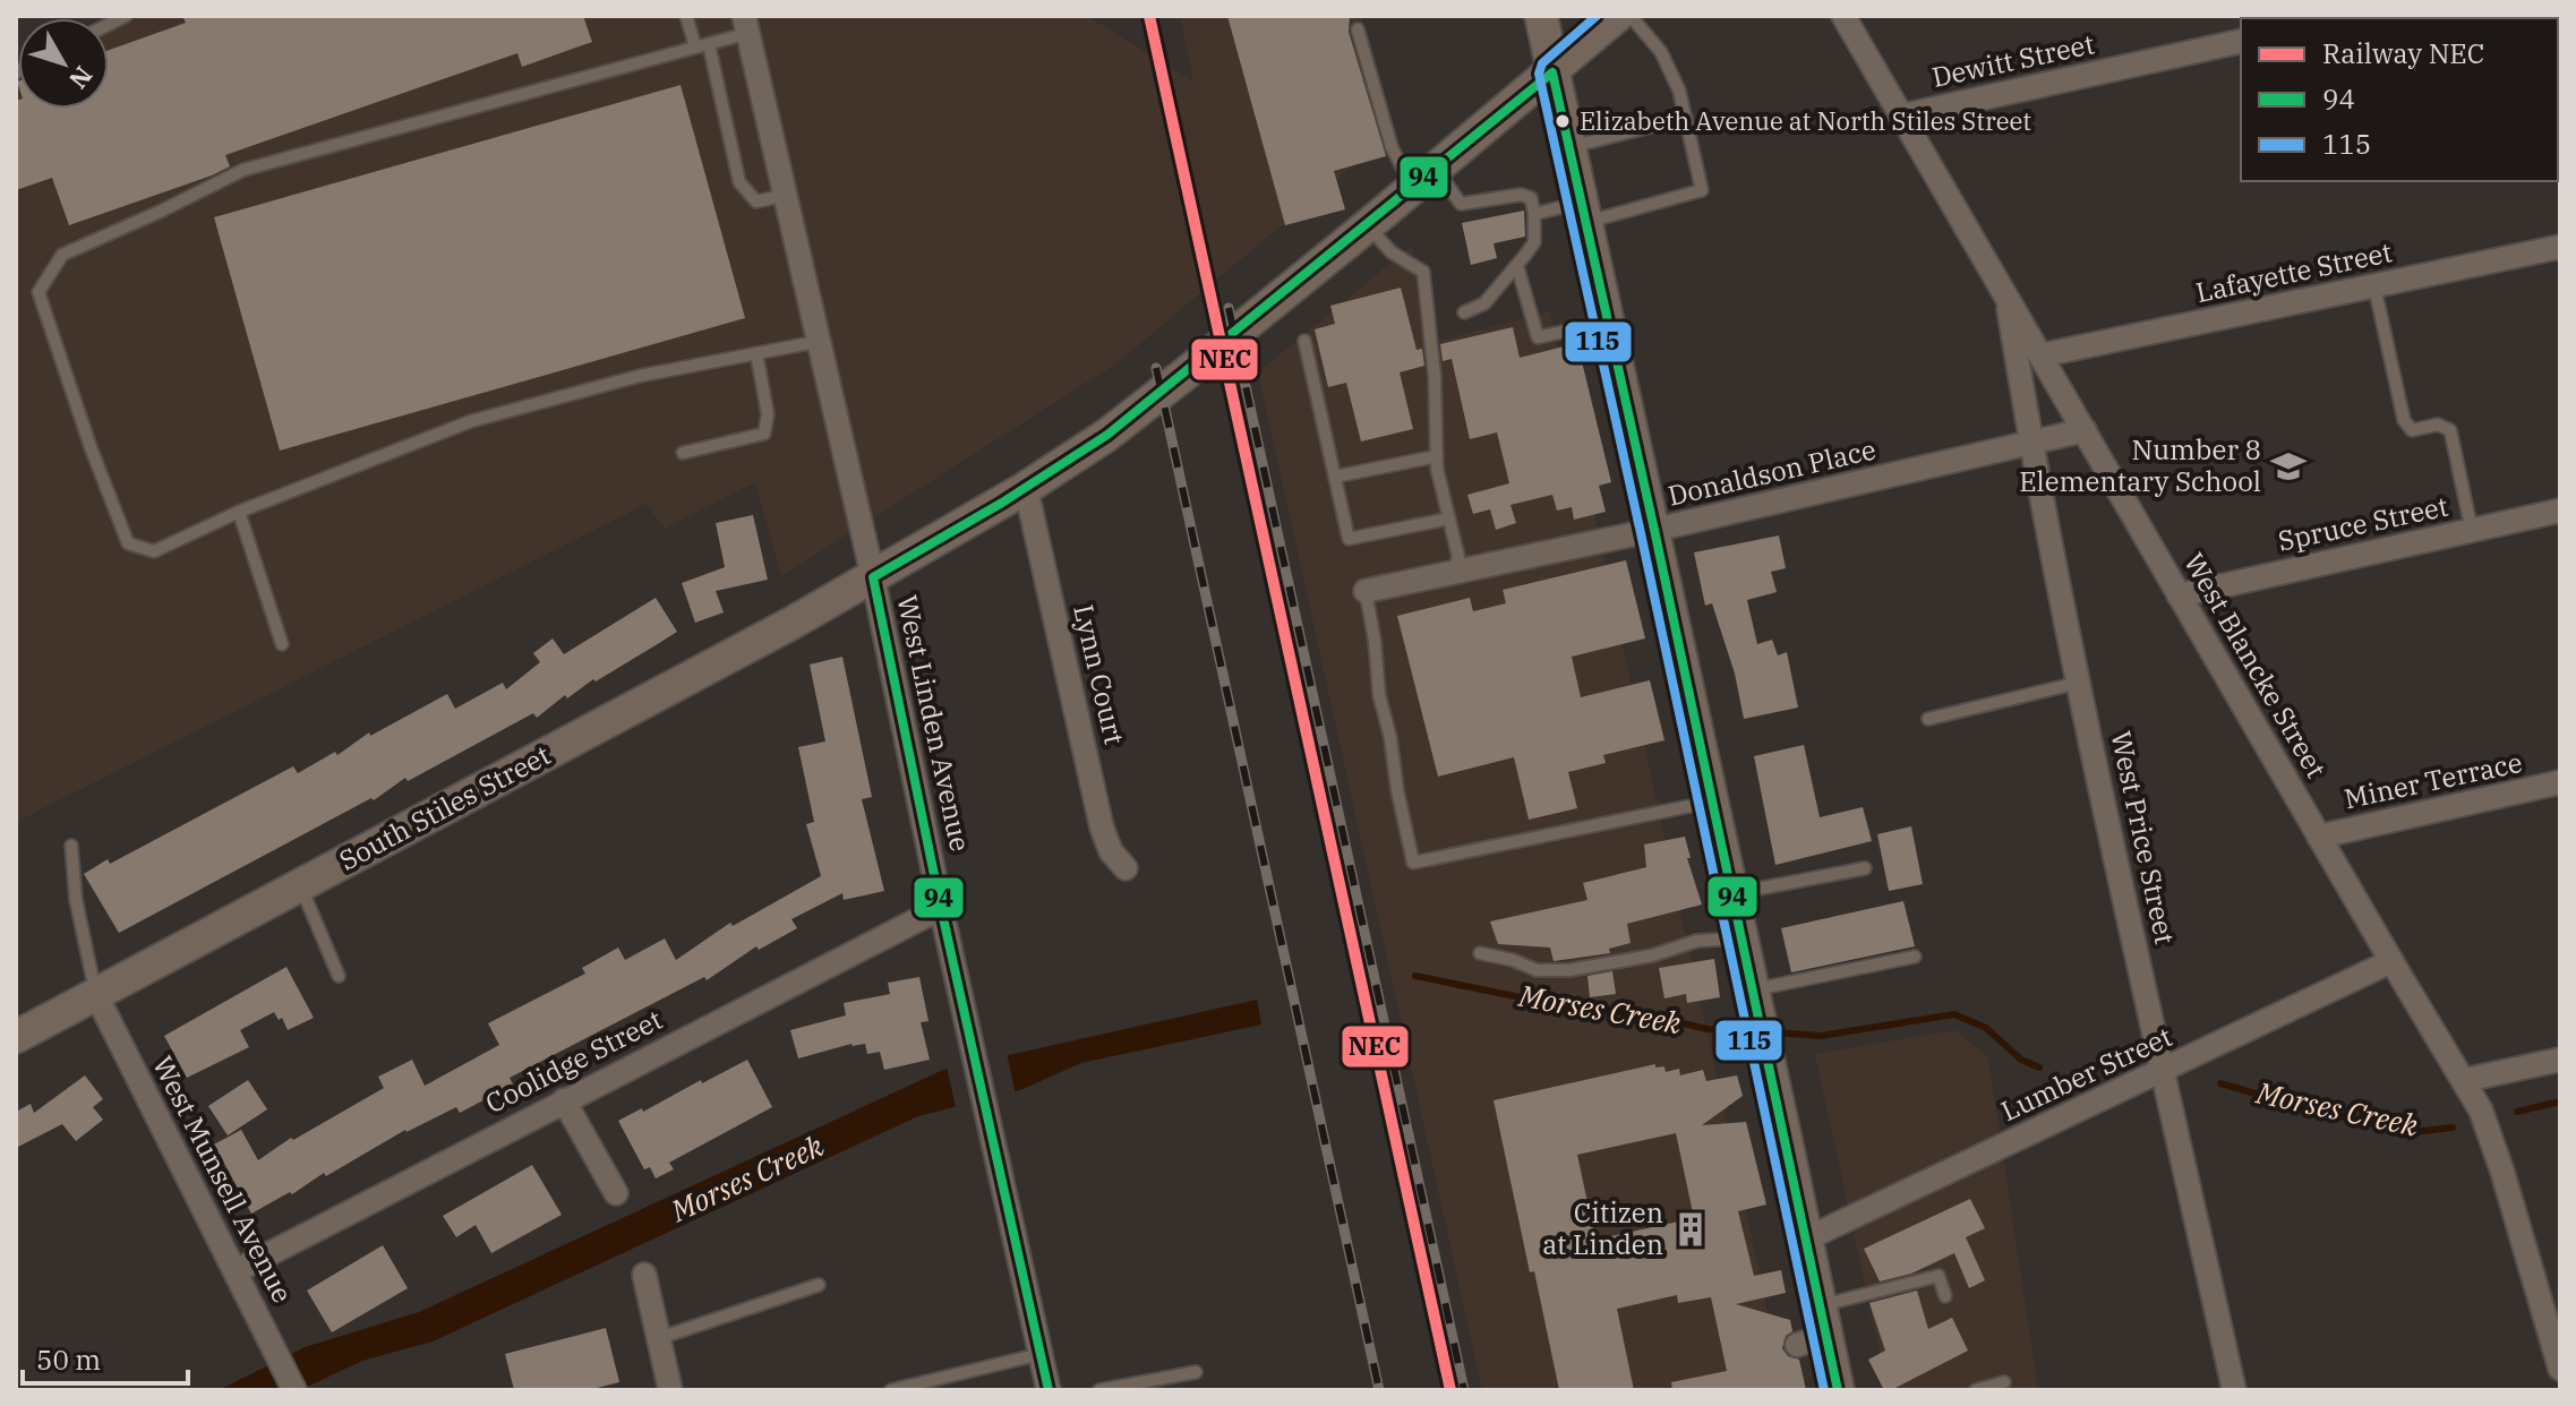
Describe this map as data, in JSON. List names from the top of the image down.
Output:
{
  "streets": {
    "main road": ["South Stiles Street"],
    "street": [
      "Dewitt Street",
      "Lafayette Street",
      "Donaldson Place",
      "Spruce Street",
      "West Blancke Street",
      "Lynn Court",
      "West Linden Avenue",
      "Miner Terrace",
      "West Price Street",
      "Coolidge Street",
      "Lumber Street",
      "West Munsell Avenue"
    ]
  },
  "crossings": [
    ["Dewitt Street", "West Blancke Street"],
    ["Lafayette Street", "West Blancke Street"],
    ["Donaldson Place", "West Blancke Street"],
    ["Donaldson Place", "West Price Street"],
    ["Spruce Street", "West Blancke Street"],
    ["West Blancke Street", "Miner Terrace"],
    ["West Blancke Street", "West Price Street"],
    ["West Blancke Street", "Lumber Street"],
    ["Lynn Court", "South Stiles Street"],
    ["West Linden Avenue", "South Stiles Street"],
    ["West Linden Avenue", "Coolidge Street"],
    ["South Stiles Street", "West Munsell Avenue"],
    ["West Price Street", "Lumber Street"],
    ["Coolidge Street", "West Munsell Avenue"]
  ],
  "water": ["Morses Creek"],
  "places": {
    "other": ["Elizabeth Avenue at North Stiles Street"],
    "school or university": ["Number 8 Elementary School"],
    "building": ["Citizen at Linden"]
  },
  "lines": ["rail line NEC", "transit line 115", "transit line 94"],
  "legend": ["Railway NEC", "94", "115"],
  "scale_bar": "50 m",
  "north": "bottom right"
}
